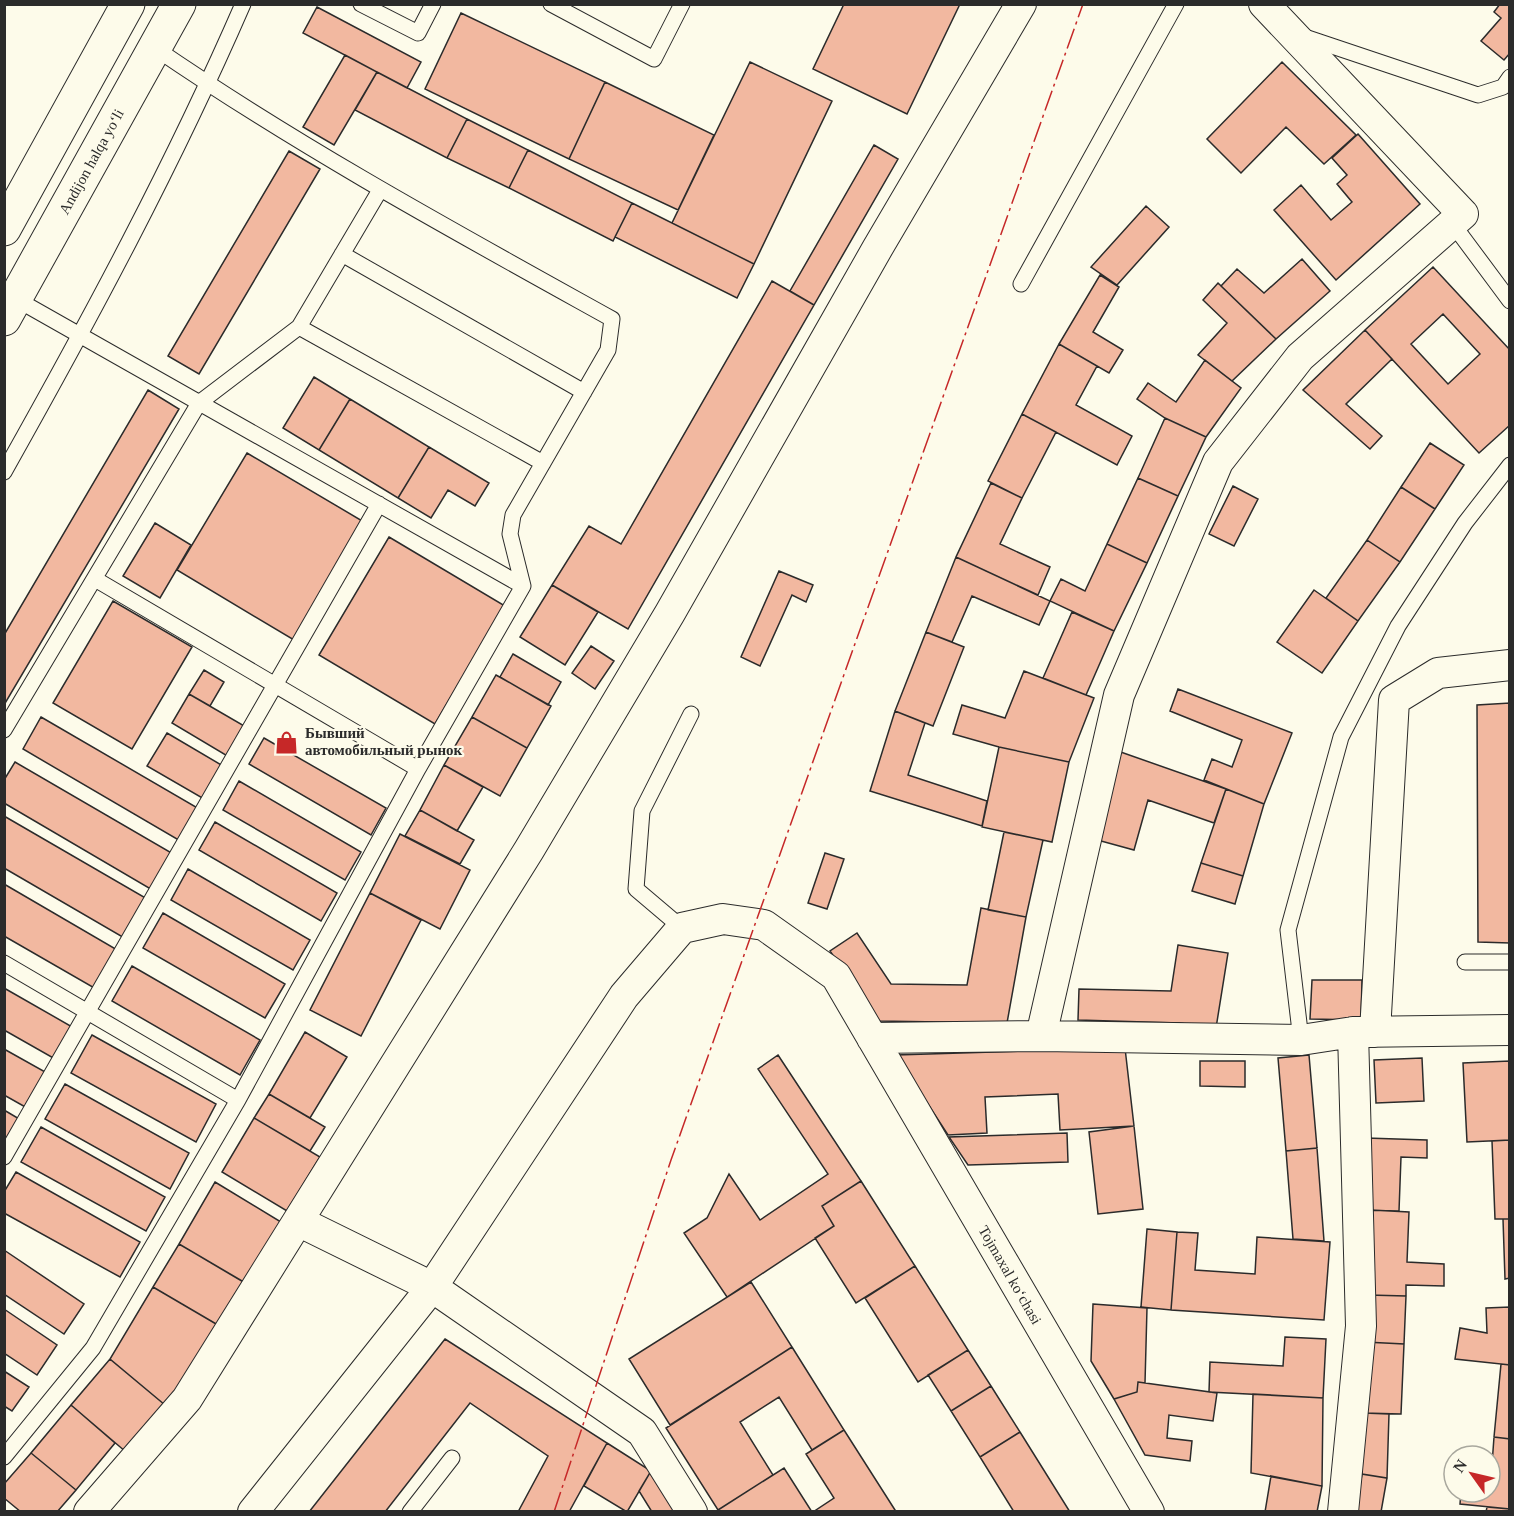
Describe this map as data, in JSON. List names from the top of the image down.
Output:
{
  "streets": {
    "highway": ["Andijon halqa yo‘li"],
    "street": ["Tojmaxal koʻchasi"]
  },
  "places": {
    "shop": ["Бывший автомобильный рынок"]
  },
  "north": "top left"
}
